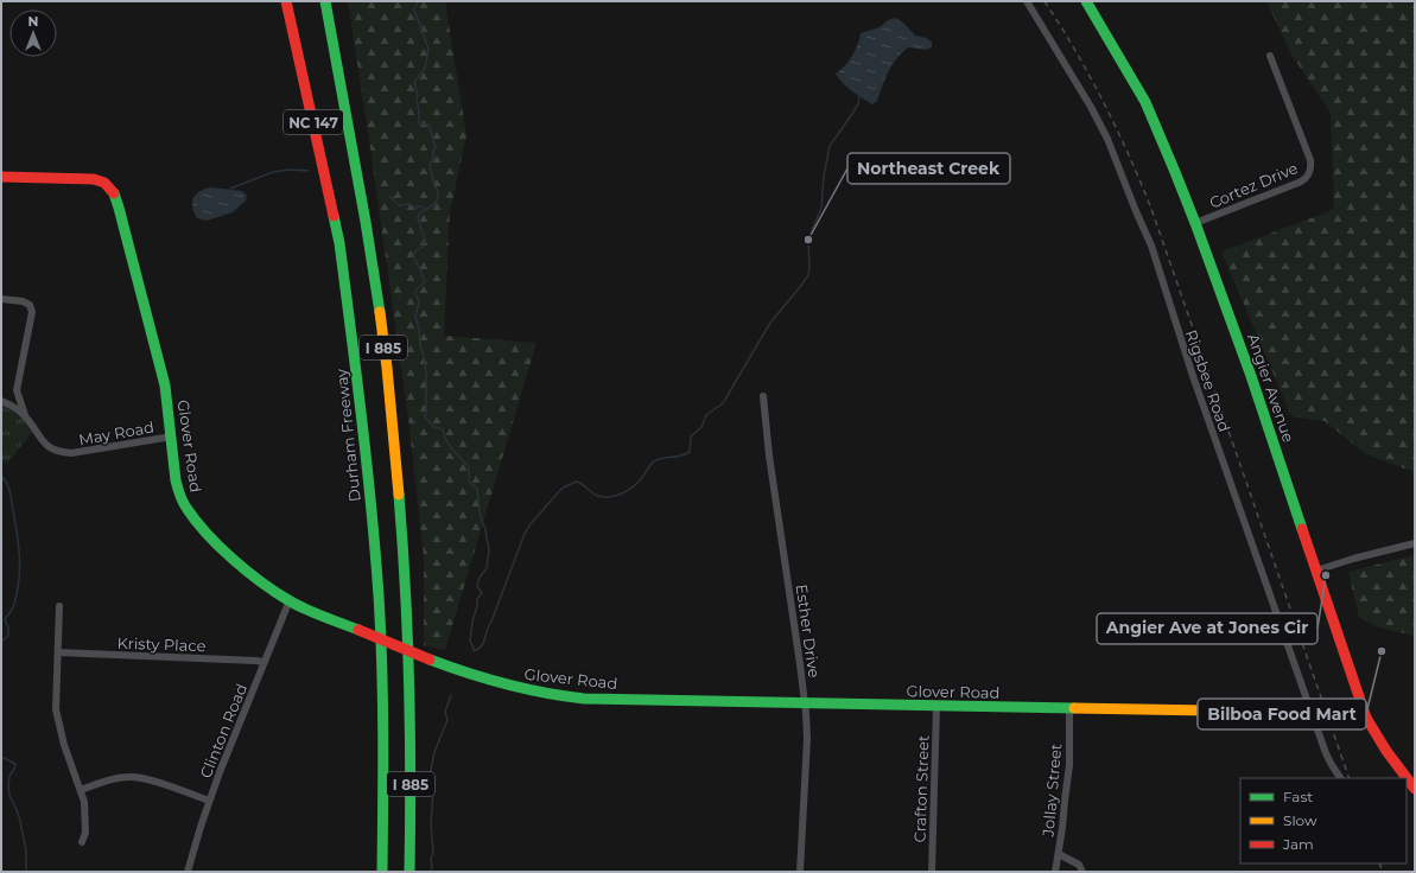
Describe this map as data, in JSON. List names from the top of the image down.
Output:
{
  "streets": {
    "main road": [
      "NC 147",
      "I 885",
      "Angier Avenue",
      "Durham Freeway",
      "Glover Road"
    ],
    "street": [
      "Cortez Drive",
      "Rigsbee Road",
      "May Road",
      "Esther Drive",
      "Kristy Place",
      "Clinton Road",
      "Crafton Street",
      "Jollay Street"
    ]
  },
  "crossings": [
    ["Cortez Drive", "Angier Avenue"],
    ["I 885", "Durham Freeway"],
    ["Rigsbee Road", "Glover Road"],
    ["Angier Avenue", "Glover Road"],
    ["May Road", "Glover Road"],
    ["Glover Road", "Esther Drive"],
    ["Glover Road", "Clinton Road"],
    ["Glover Road", "Crafton Street"],
    ["Glover Road", "Jollay Street"],
    ["Kristy Place", "Clinton Road"]
  ],
  "places": ["Northeast Creek", "Angier Ave at Jones Cir", "Bilboa Food Mart"],
  "legend": ["Fast", "Slow", "Jam"],
  "north": "top"
}
